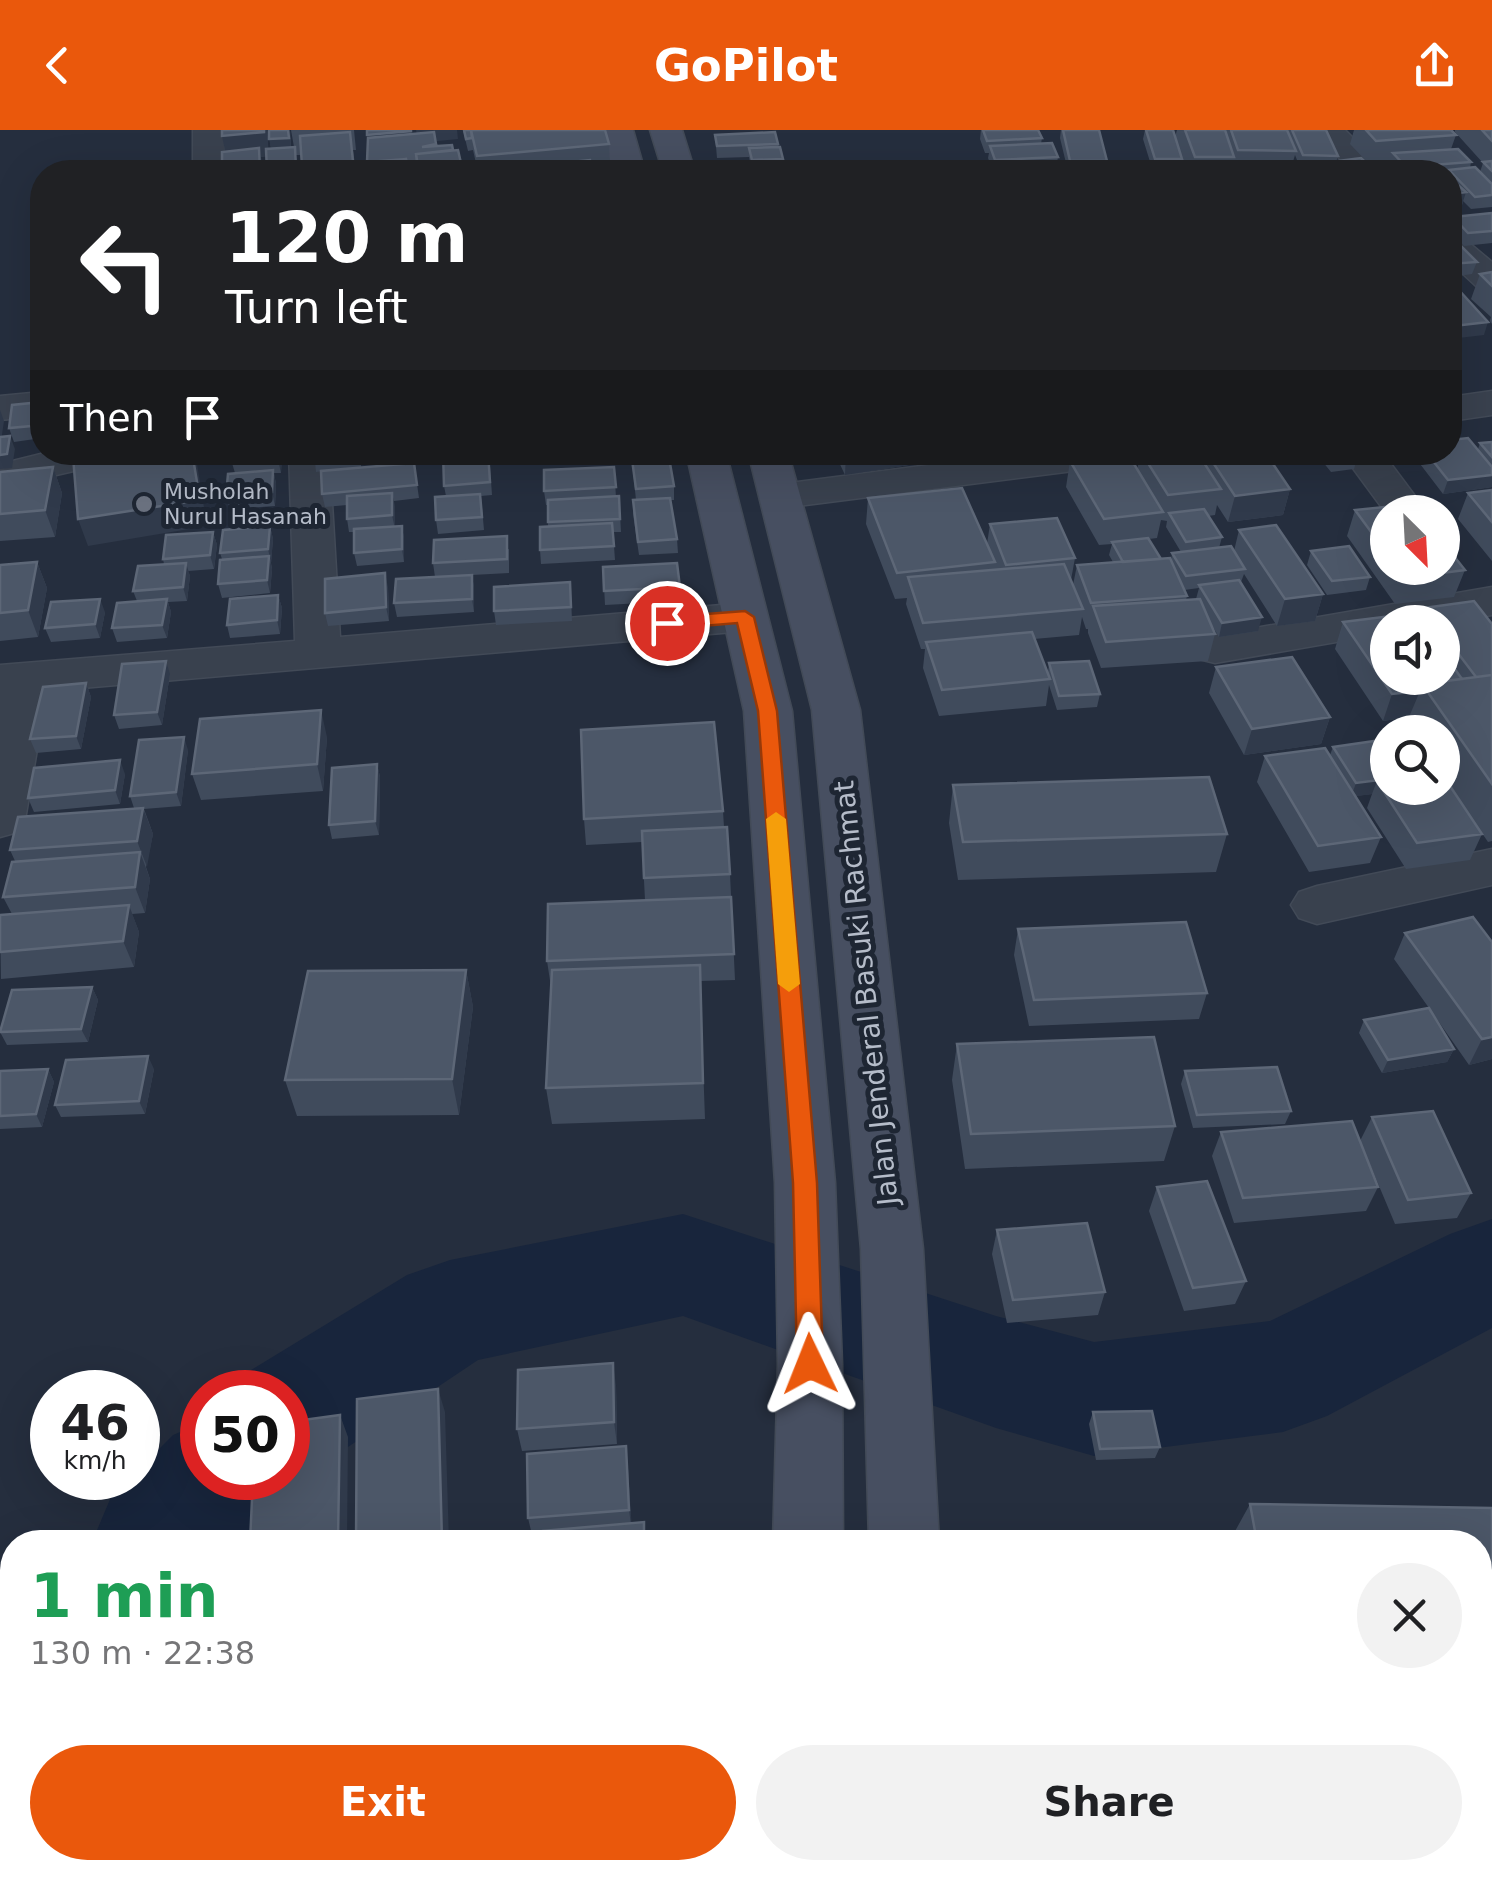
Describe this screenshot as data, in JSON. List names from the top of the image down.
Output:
{
  "streets": {
    "main road": ["Jalan Jenderal Basuki Rachmat"]
  },
  "places": ["Musholah Nurul Hasanah"],
  "north": "bottom right",
  "page": {
    "header": "GoPilot",
    "turn": ["120 m", "Turn left"],
    "then": "Then",
    "speed": "46 km/h",
    "limit": "50",
    "heading": ["1 min", "130 m · 22:38"],
    "buttons": ["Exit", "Share"]
  }
}
